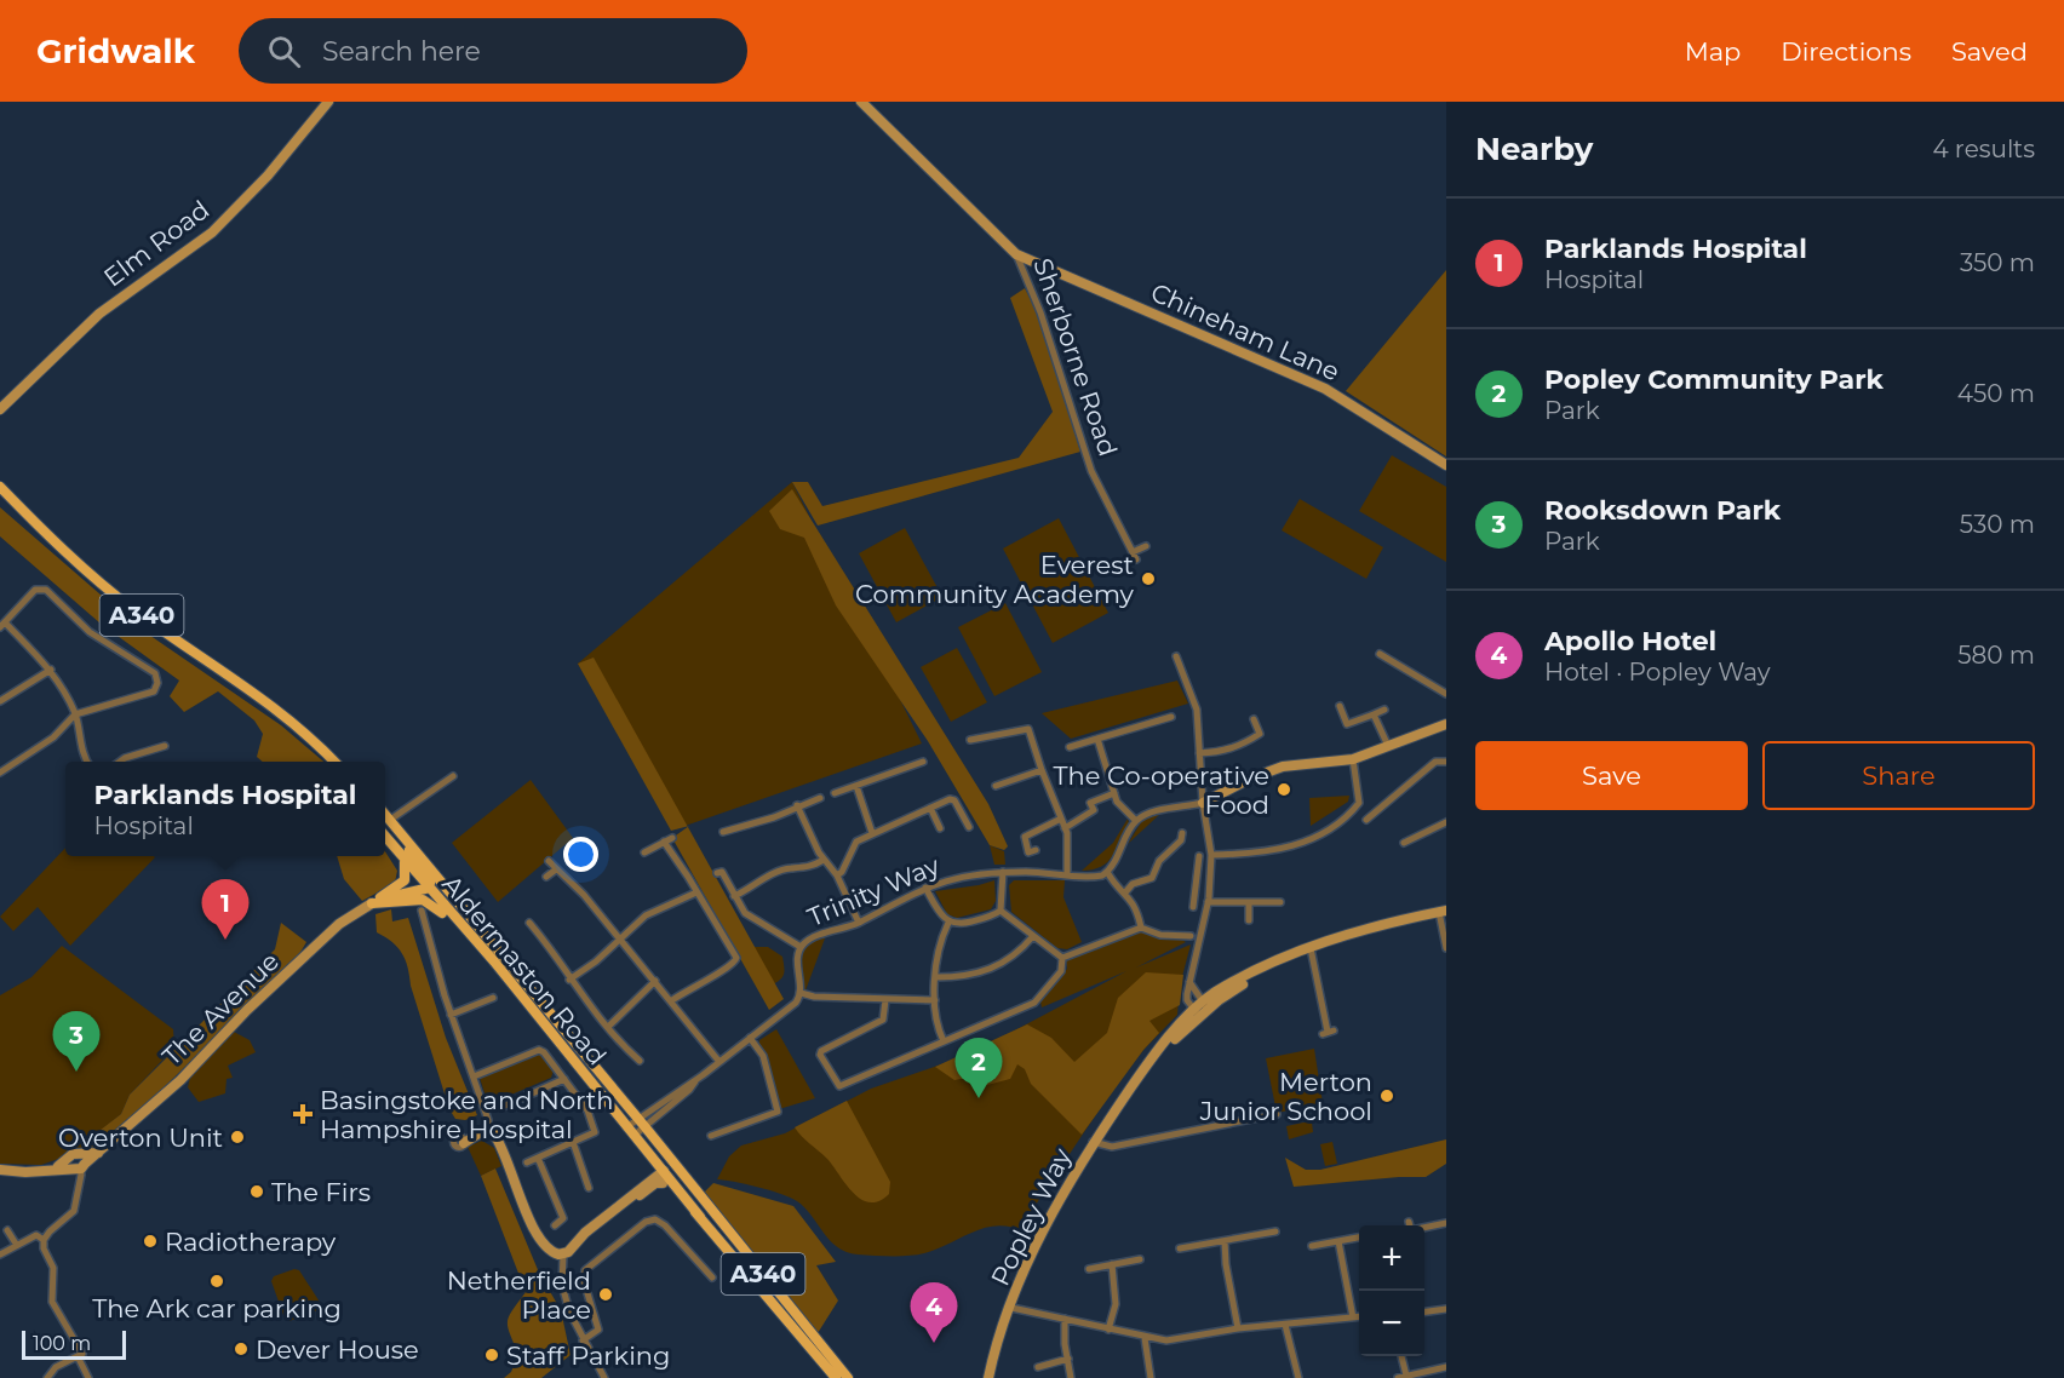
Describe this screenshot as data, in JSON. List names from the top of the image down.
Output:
{
  "streets": {
    "main road": ["A340", "Aldermaston Road"],
    "street": [
      "Elm Road",
      "Chineham Lane",
      "Sherborne Road",
      "Trinity Way",
      "The Avenue",
      "Popley Way"
    ]
  },
  "crossings": [
    ["Chineham Lane", "Sherborne Road"],
    ["A340", "Aldermaston Road"]
  ],
  "places": {
    "other": [
      "Everest Community Academy",
      "The Co-operative Food",
      "Merton Junior School",
      "Overton Unit",
      "The Firs",
      "Radiotherapy",
      "The Ark car parking",
      "Netherfield Place",
      "Dever House",
      "Staff Parking"
    ],
    "health": ["Basingstoke and North Hampshire Hospital"]
  },
  "scale_bar": "100 m",
  "page": {
    "header": "Gridwalk",
    "search": "Search here",
    "nav": ["Map", "Directions", "Saved"],
    "heading": ["Nearby", "4 results"],
    "list": [
      {
        "mark": "1",
        "name": "Parklands Hospital",
        "note": "Hospital",
        "value": "350 m"
      },
      {
        "mark": "2",
        "name": "Popley Community Park",
        "note": "Park",
        "value": "450 m"
      },
      {
        "mark": "3",
        "name": "Rooksdown Park",
        "note": "Park",
        "value": "530 m"
      },
      {
        "mark": "4",
        "name": "Apollo Hotel",
        "note": "Hotel · Popley Way",
        "value": "580 m"
      }
    ],
    "buttons": ["Save", "Share"],
    "popup": ["Parklands Hospital", "Hospital"],
    "pins": [
      "1",
      "3",
      "2",
      "4"
    ],
    "map_buttons": ["+", "−"],
    "scale": "100 m"
  }
}
